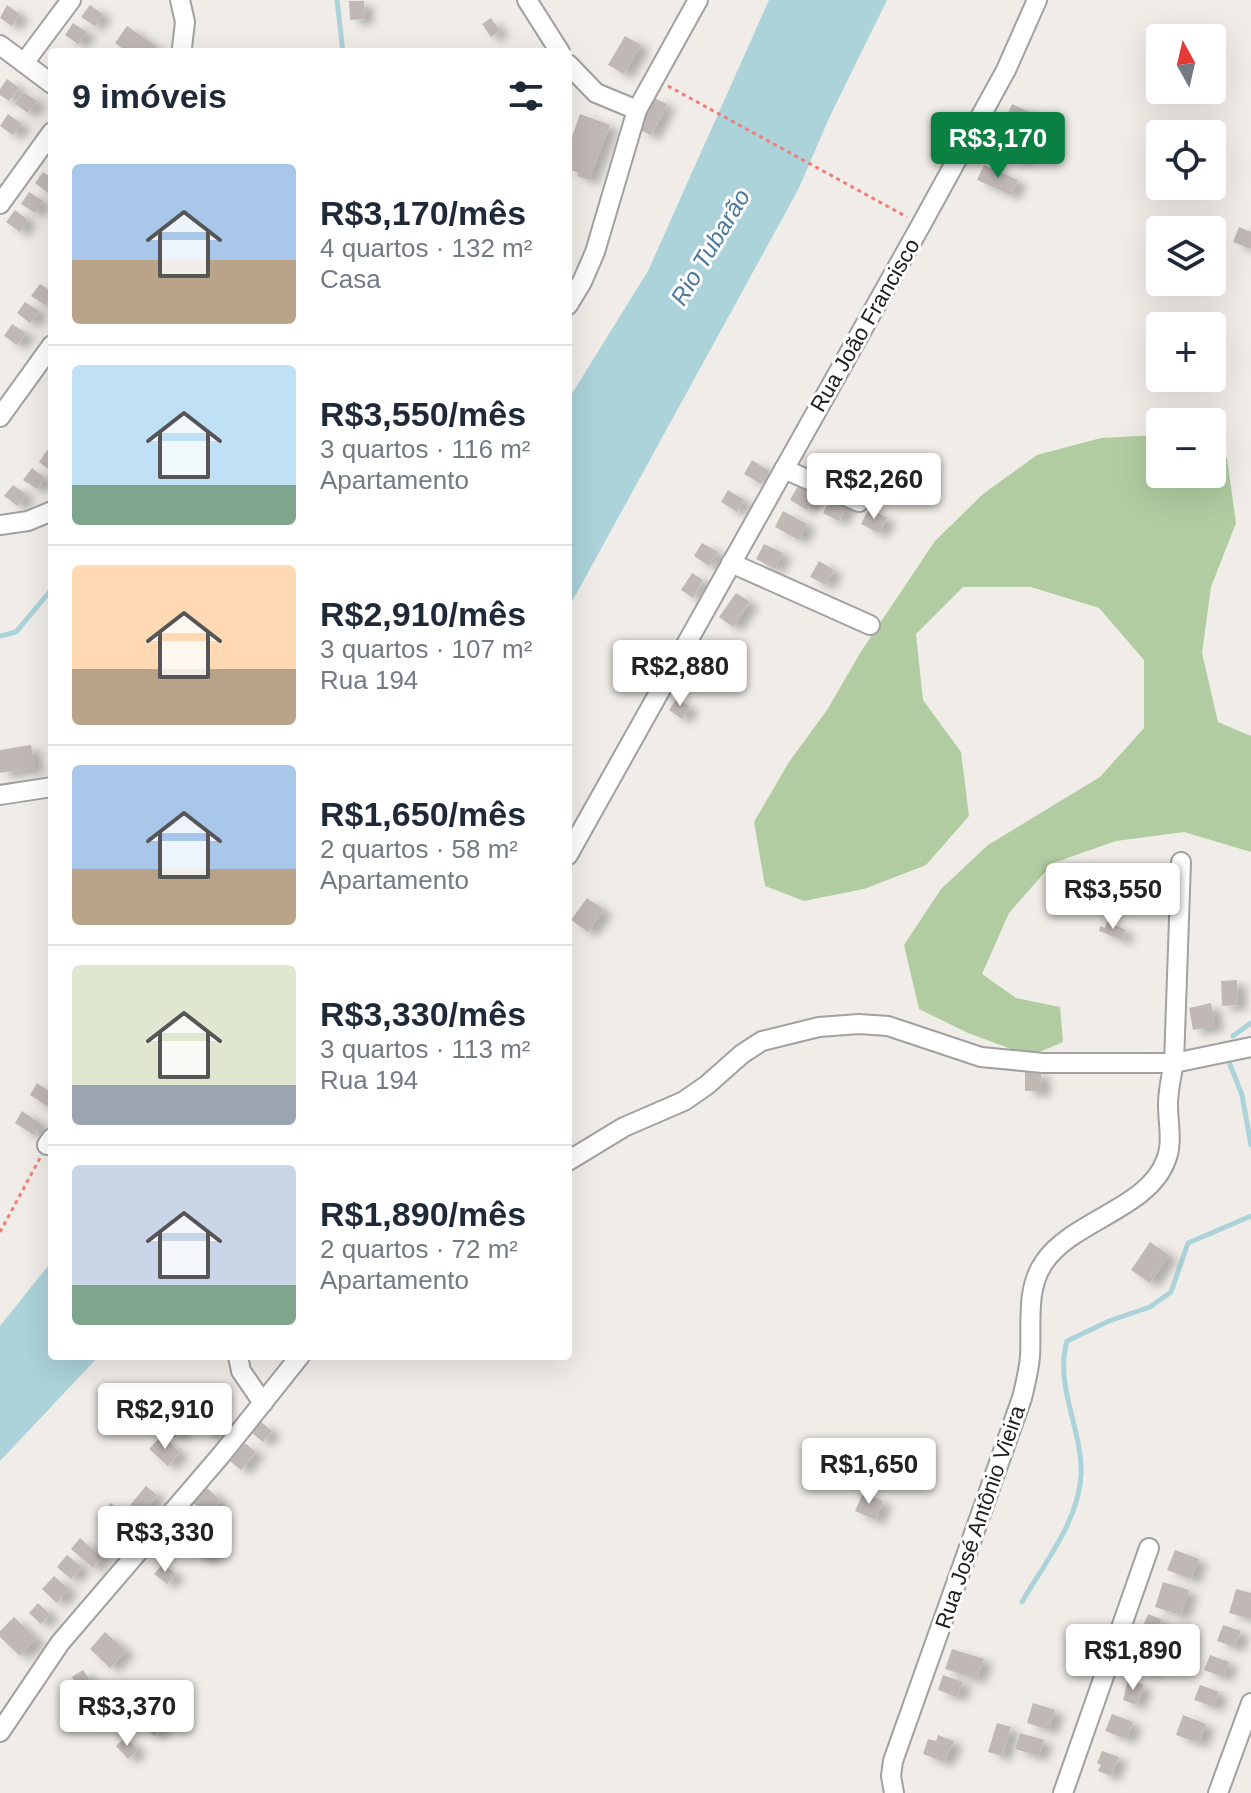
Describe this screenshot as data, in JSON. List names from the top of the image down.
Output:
{
  "streets": {
    "street": ["Rua João Francisco", "Rua José Antônio Vieira"]
  },
  "water": ["Rio Tubarão"],
  "north": "top",
  "page": {
    "map_buttons": ["+", "−"],
    "heading": "9 imóveis",
    "price": [
      "R$3,170",
      "R$2,260",
      "R$2,880",
      "R$3,550",
      "R$2,910",
      "R$1,650",
      "R$3,330",
      "R$1,890",
      "R$3,370"
    ],
    "list": [
      {
        "name": "R$3,170/mês",
        "note": "4 quartos · 132 m² · Casa"
      },
      {
        "name": "R$3,550/mês",
        "note": "3 quartos · 116 m² · Apartamento"
      },
      {
        "name": "R$2,910/mês",
        "note": "3 quartos · 107 m² · Rua 194"
      },
      {
        "name": "R$1,650/mês",
        "note": "2 quartos · 58 m² · Apartamento"
      },
      {
        "name": "R$3,330/mês",
        "note": "3 quartos · 113 m² · Rua 194"
      },
      {
        "name": "R$1,890/mês",
        "note": "2 quartos · 72 m² · Apartamento"
      }
    ]
  }
}
